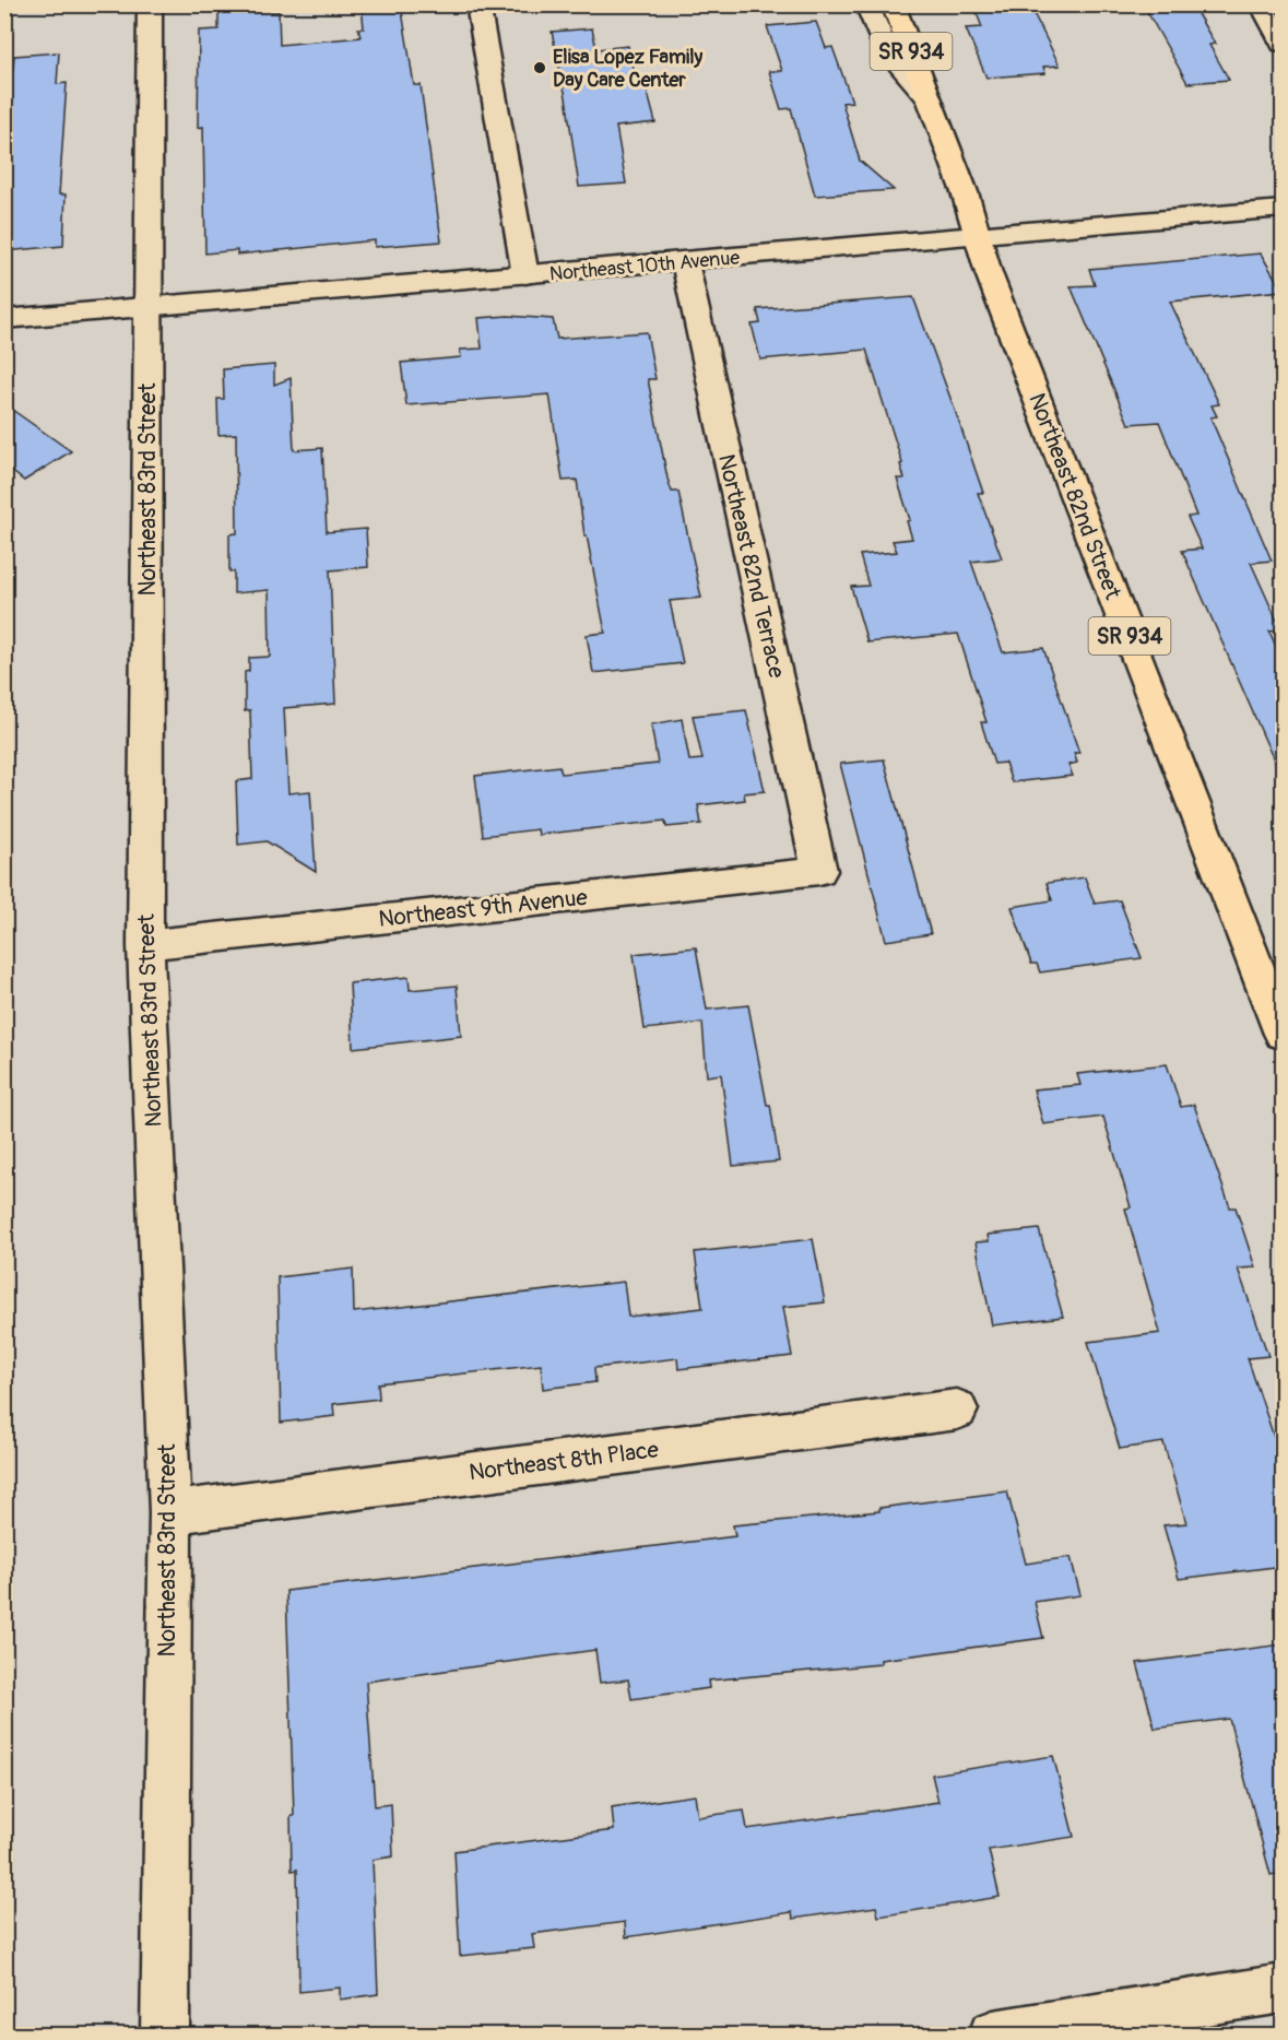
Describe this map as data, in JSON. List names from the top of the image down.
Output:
{
  "streets": {
    "main road": ["SR 934", "Northeast 82nd Street"],
    "street": [
      "Northeast 10th Avenue",
      "Northeast 83rd Street",
      "Northeast 82nd Terrace",
      "Northeast 9th Avenue",
      "Northeast 8th Place"
    ]
  },
  "crossings": [
    ["SR 934", "Northeast 82nd Street"],
    ["Northeast 10th Avenue", "Northeast 83rd Street"],
    ["Northeast 10th Avenue", "Northeast 82nd Street"],
    ["Northeast 10th Avenue", "Northeast 82nd Terrace"],
    ["Northeast 83rd Street", "Northeast 9th Avenue"],
    ["Northeast 83rd Street", "Northeast 8th Place"],
    ["Northeast 82nd Terrace", "Northeast 9th Avenue"]
  ],
  "places": ["Elisa Lopez Family Day Care Center"]
}
